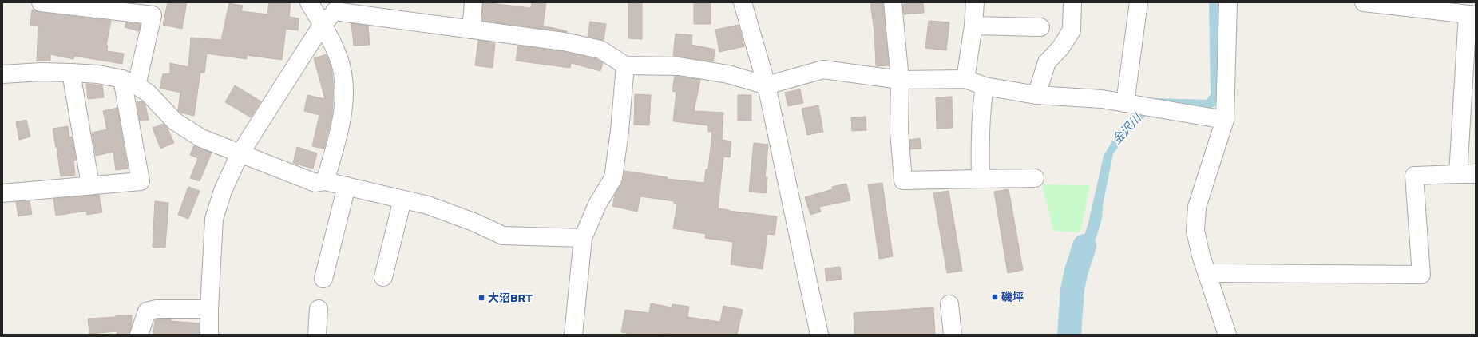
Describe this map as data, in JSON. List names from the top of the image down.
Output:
{
  "water": ["金沢川"],
  "places": {
    "transit": ["磯坪", "大沼BRT"]
  }
}
